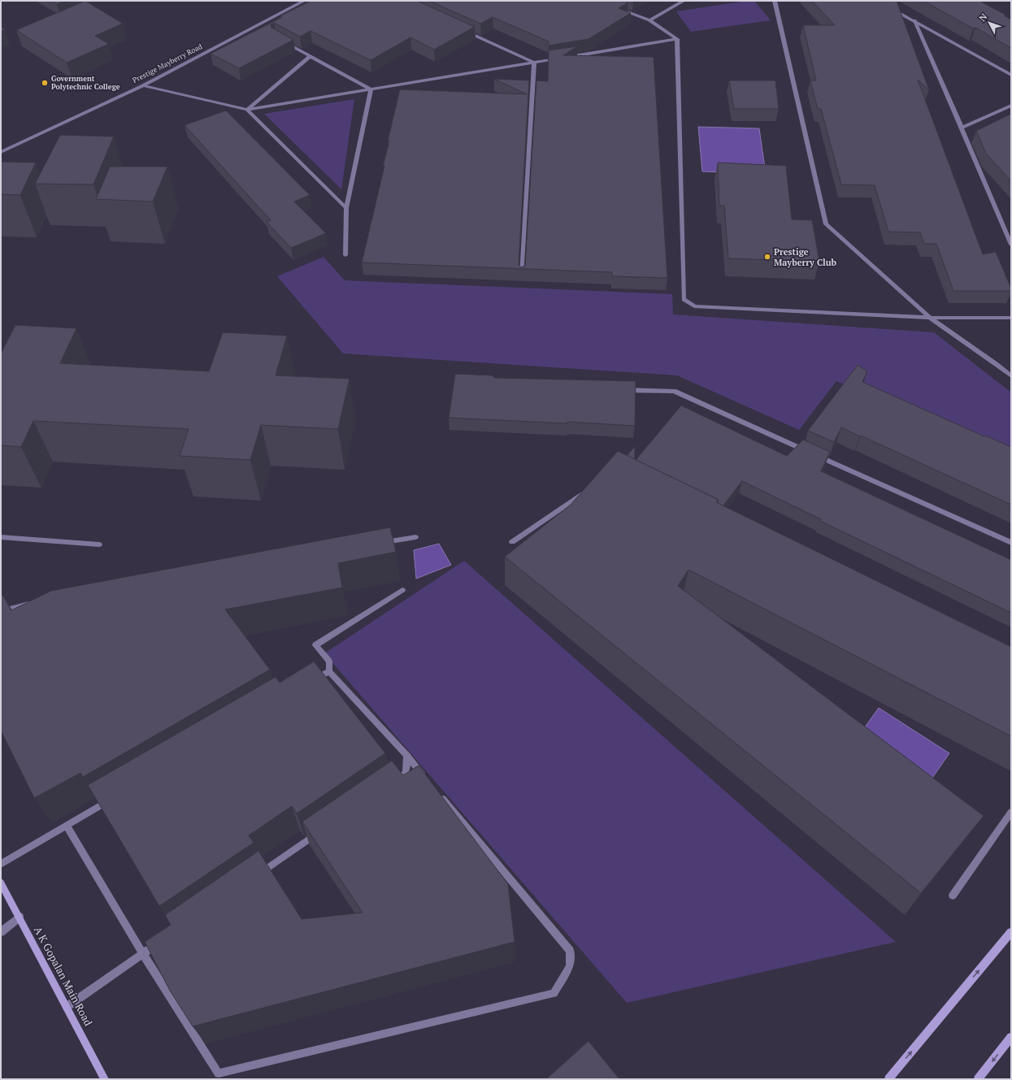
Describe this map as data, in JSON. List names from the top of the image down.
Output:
{
  "streets": {
    "street": ["Prestige Mayberry Road", "A K Gopalan Main Road"]
  },
  "places": ["Government Polytechnic College", "Prestige Mayberry Club"],
  "north": "top left"
}
